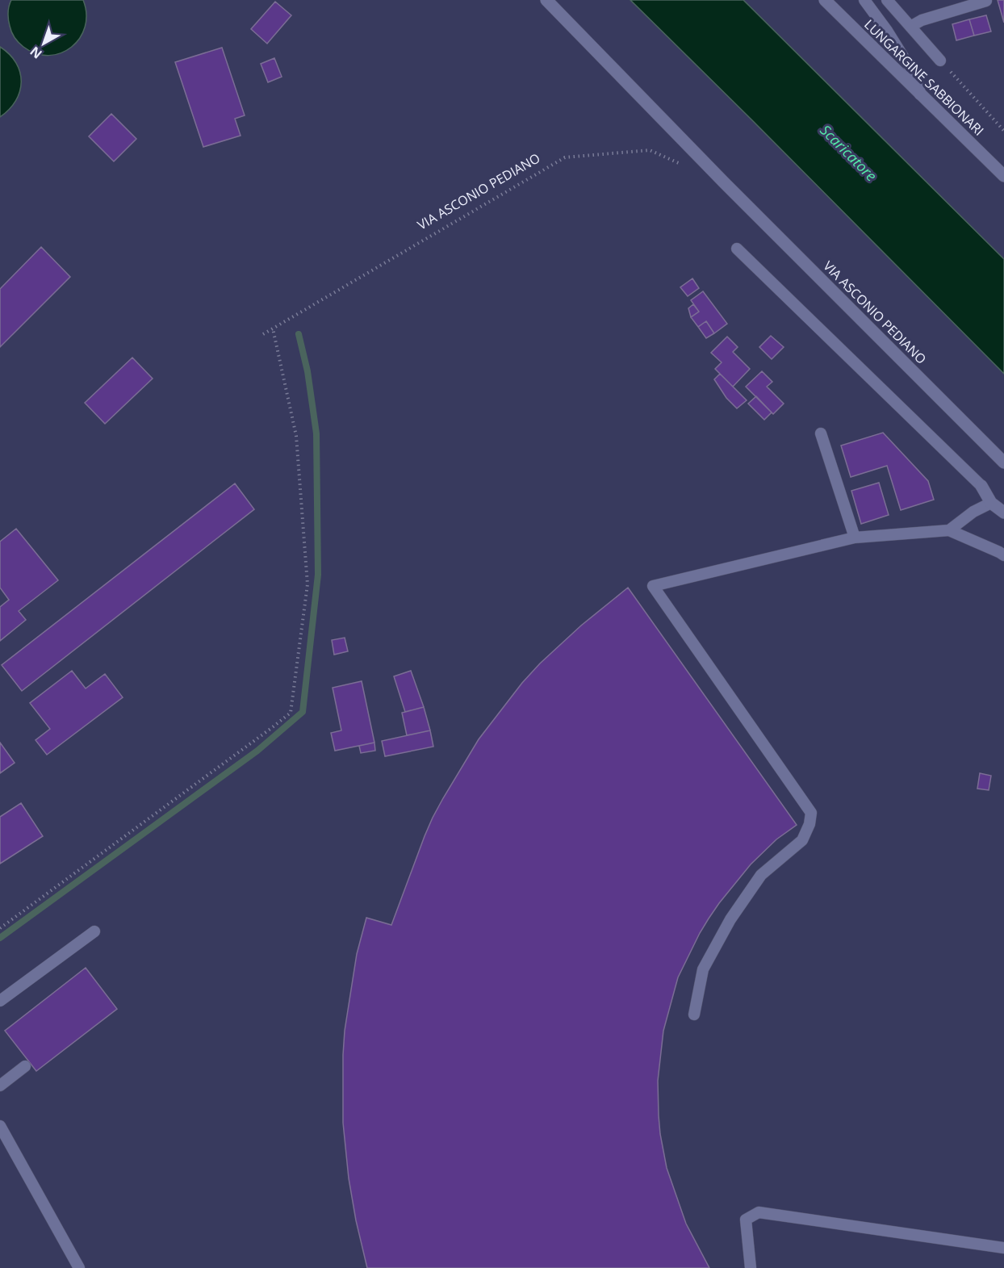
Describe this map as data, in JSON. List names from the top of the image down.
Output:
{
  "streets": {
    "street": ["LUNGARGINE SABBIONARI", "VIA ASCONIO PEDIANO"]
  },
  "water": ["Scaricatore"],
  "north": "bottom left"
}
